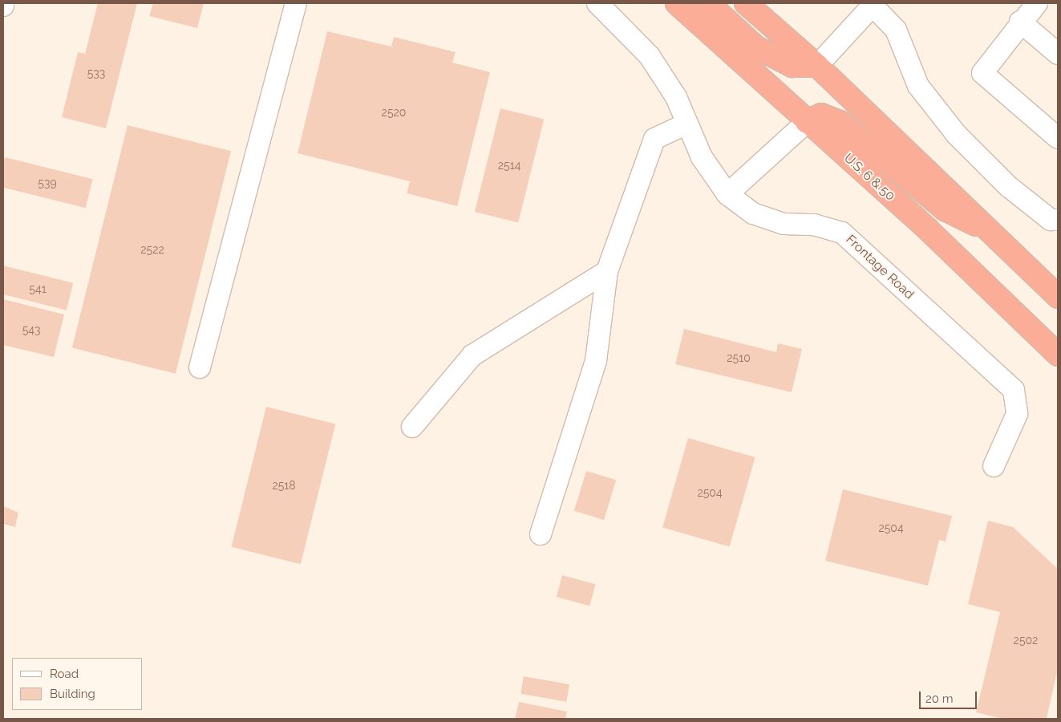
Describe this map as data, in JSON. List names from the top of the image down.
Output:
{
  "streets": {
    "highway": ["U.S. 6 & 50"],
    "street": ["Frontage Road"]
  },
  "house_numbers": [
    "533",
    "2520",
    "2514",
    "539",
    "2522",
    "541",
    "543",
    "2510",
    "2518",
    "2504",
    "2504",
    "2502"
  ],
  "legend": ["Road", "Building"],
  "scale_bar": "20 m"
}
